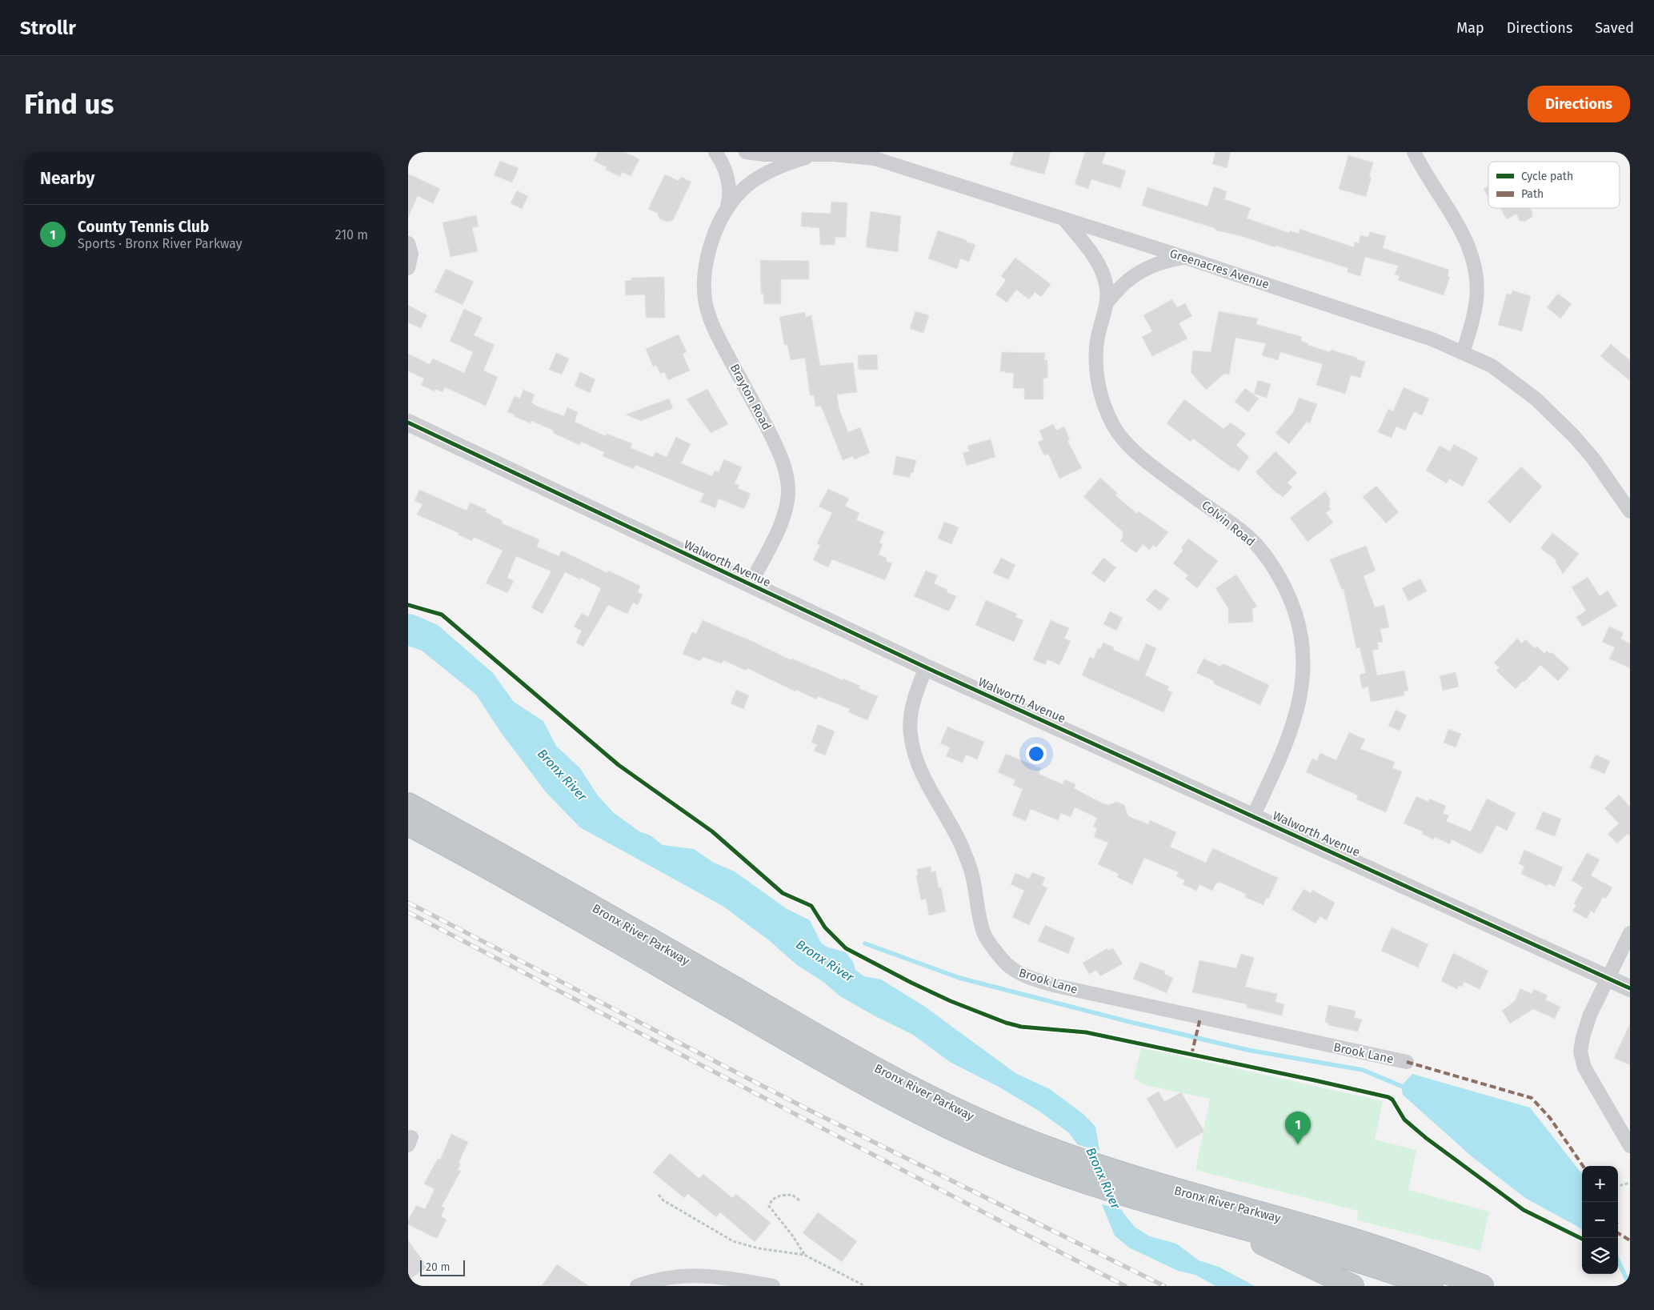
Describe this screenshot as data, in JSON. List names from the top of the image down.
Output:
{
  "streets": {
    "highway": ["Bronx River Parkway"],
    "street": [
      "Greenacres Avenue",
      "Brayton Road",
      "Colvin Road",
      "Walworth Avenue",
      "Brook Lane"
    ]
  },
  "crossings": [
    ["Greenacres Avenue", "Brayton Road"],
    ["Greenacres Avenue", "Colvin Road"],
    ["Brayton Road", "Walworth Avenue"],
    ["Colvin Road", "Walworth Avenue"],
    ["Walworth Avenue", "Brook Lane"]
  ],
  "water": ["Bronx River"],
  "legend": ["Cycle path", "Path"],
  "scale_bar": "20 m",
  "page": {
    "header": "Strollr",
    "nav": ["Map", "Directions", "Saved"],
    "buttons": "Directions",
    "title": "Find us",
    "heading": "Nearby",
    "list": [
      {
        "mark": "1",
        "name": "County Tennis Club",
        "note": "Sports · Bronx River Parkway",
        "value": "210 m"
      }
    ],
    "pins": "1",
    "map_buttons": ["+", "−"],
    "scale": "20 m"
  }
}
